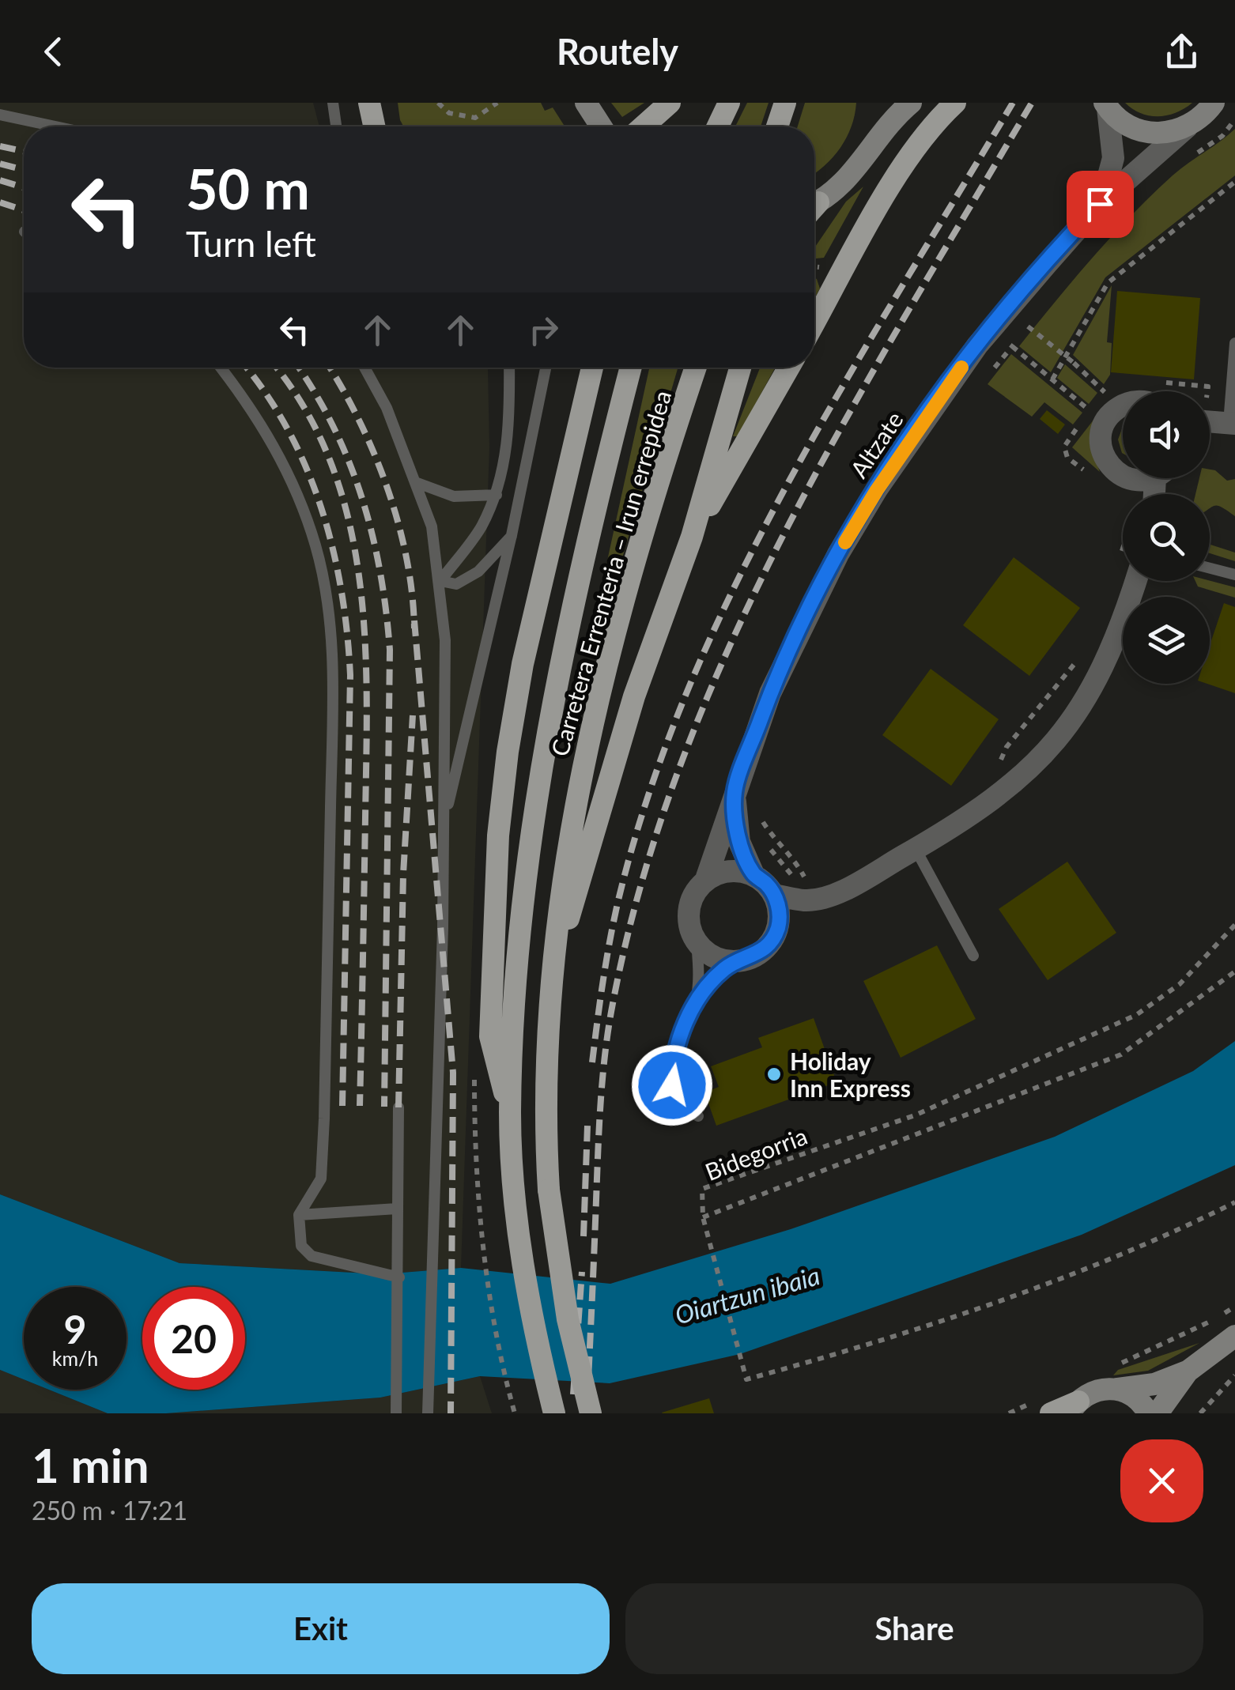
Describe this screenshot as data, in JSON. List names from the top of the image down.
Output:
{
  "streets": {
    "main road": ["Carretera Errenteria – Irun errepidea"],
    "street": ["Altzate"],
    "path": ["Bidegorria"]
  },
  "water": ["Oiartzun ibaia"],
  "places": ["Holiday Inn Express"],
  "page": {
    "header": "Routely",
    "turn": ["50 m", "Turn left"],
    "speed": "9 km/h",
    "limit": "20",
    "heading": ["1 min", "250 m · 17:21"],
    "buttons": ["Exit", "Share"]
  }
}
